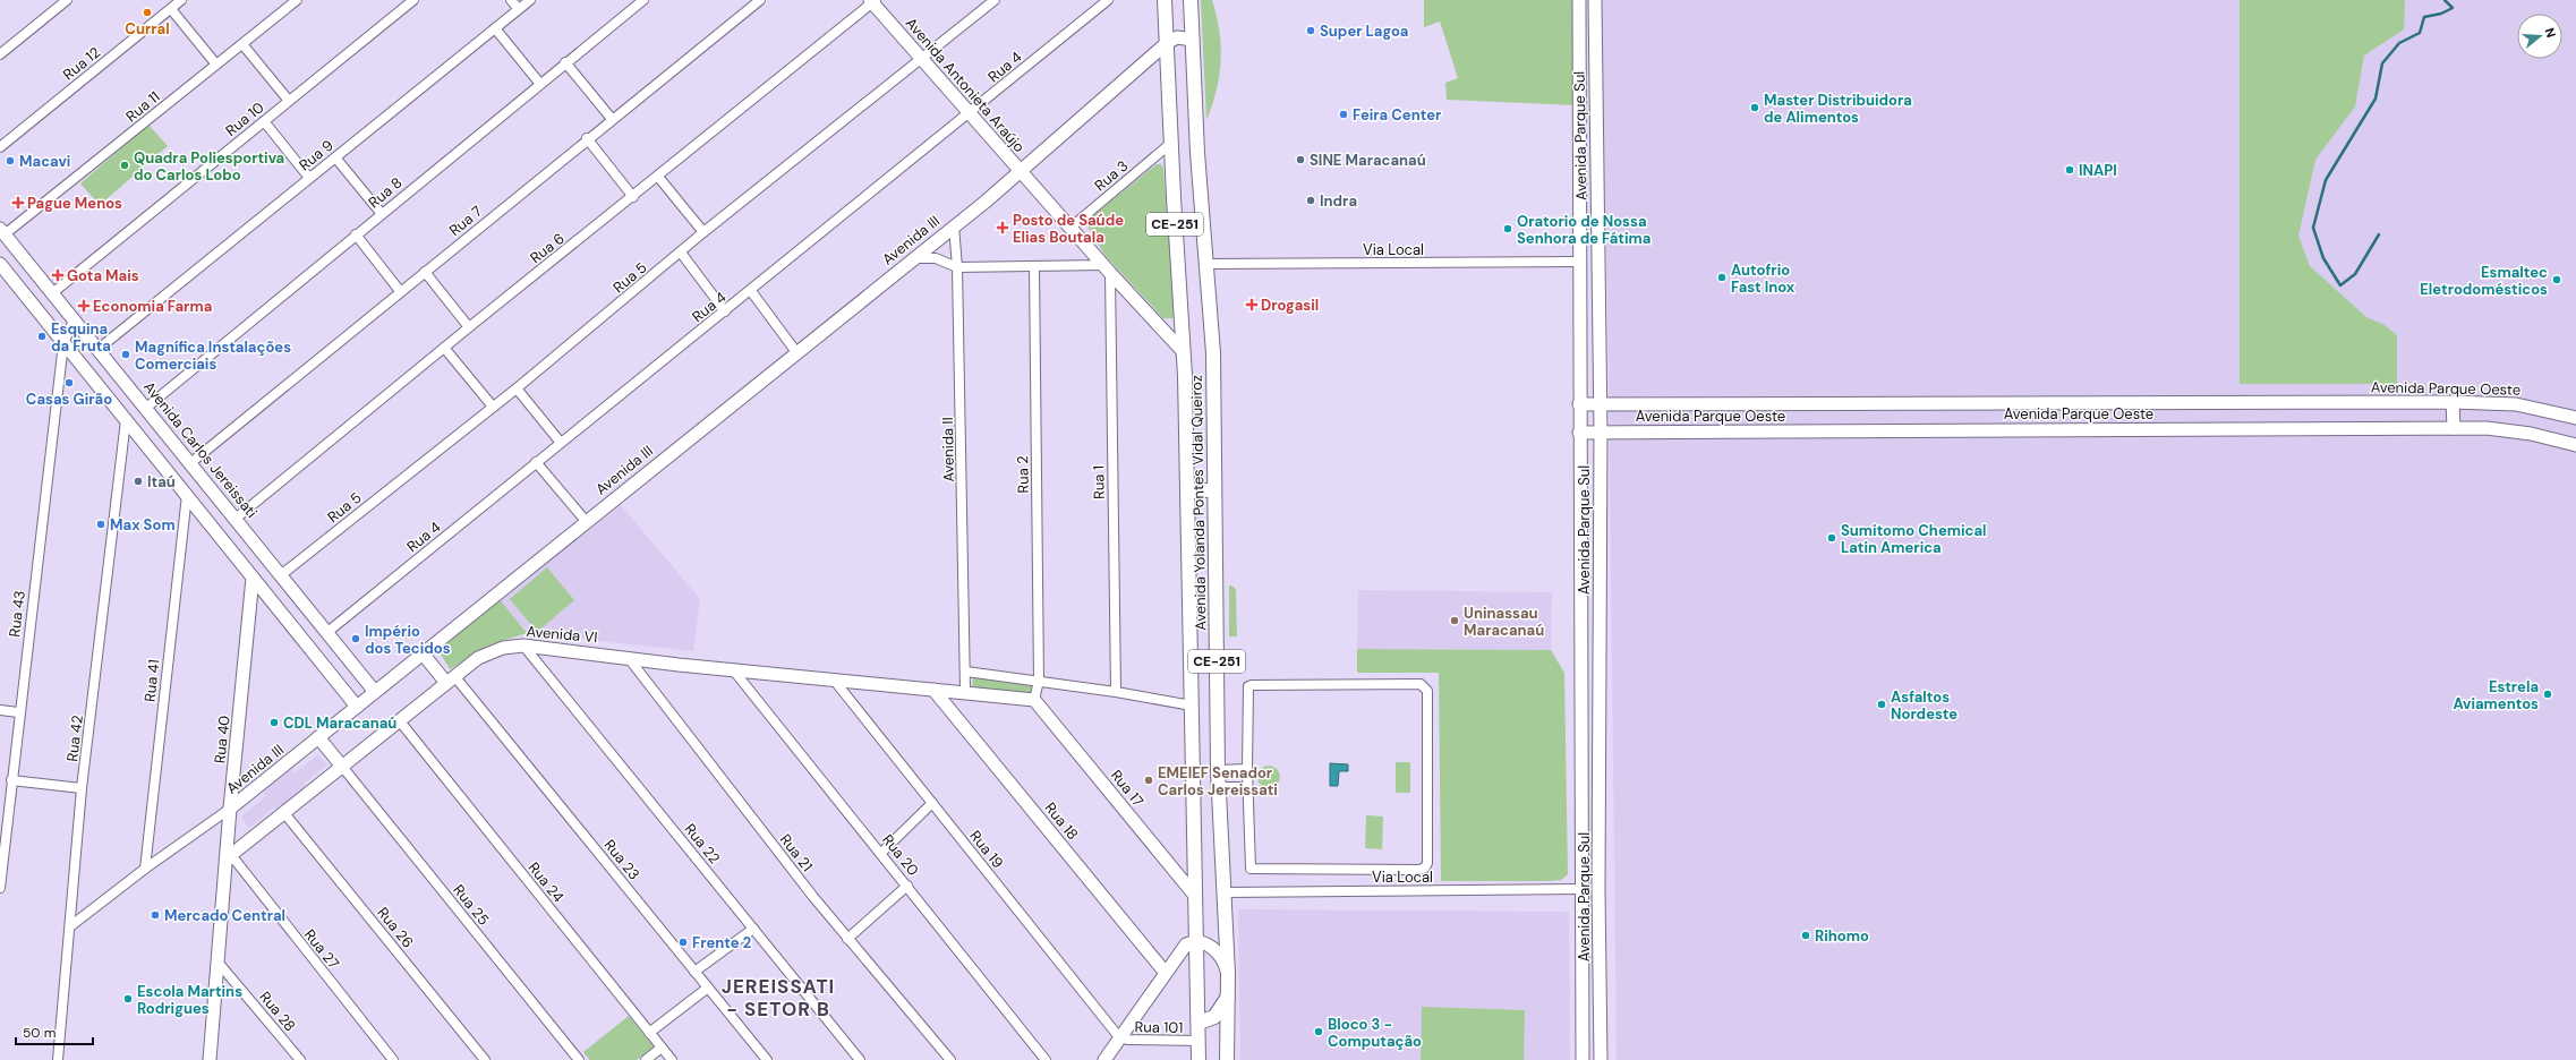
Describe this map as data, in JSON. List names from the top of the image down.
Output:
{
  "streets": {
    "main road": ["CE-251", "Avenida Yolanda Pontes Vidal Queiroz"],
    "street": [
      "Rua 12",
      "Rua 4",
      "Avenida Antonieta Araújo",
      "Rua 11",
      "Rua 10",
      "Avenida Parque Sul",
      "Rua 9",
      "Rua 3",
      "Rua 8",
      "Rua 7",
      "Avenida III",
      "Rua 6",
      "Via Local",
      "Rua 5",
      "Avenida Parque Oeste",
      "Avenida Carlos Jereissati",
      "Avenida II",
      "Rua 2",
      "Rua 1",
      "Rua 43",
      "Avenida VI",
      "Rua 41",
      "Rua 42",
      "Rua 40",
      "Rua 17",
      "Rua 18",
      "Rua 22",
      "Rua 19",
      "Rua 21",
      "Rua 20",
      "Rua 23",
      "Rua 24",
      "Rua 25",
      "Rua 26",
      "Rua 27",
      "Rua 28",
      "Rua 101"
    ]
  },
  "crossings": [
    ["Rua 4", "Avenida Antonieta Araújo"],
    ["Rua 4", "Avenida Carlos Jereissati"],
    ["Avenida Antonieta Araújo", "Rua 3"],
    ["Avenida Antonieta Araújo", "Avenida III"],
    ["Avenida Antonieta Araújo", "Rua 6"],
    ["Avenida Antonieta Araújo", "Rua 5"],
    ["Avenida Antonieta Araújo", "Rua 1"],
    ["Avenida Antonieta Araújo", "Avenida Yolanda Pontes Vidal Queiroz"],
    ["Rua 11", "Avenida Carlos Jereissati"],
    ["Rua 10", "Avenida Carlos Jereissati"],
    ["Avenida Parque Sul", "Via Local"],
    ["Avenida Parque Sul", "Avenida Parque Oeste"],
    ["Rua 9", "Avenida Carlos Jereissati"],
    ["Rua 3", "Avenida Yolanda Pontes Vidal Queiroz"],
    ["Rua 8", "Avenida Carlos Jereissati"],
    ["Rua 7", "Avenida Carlos Jereissati"],
    ["Avenida III", "Avenida Carlos Jereissati"],
    ["Avenida III", "Avenida II"],
    ["Avenida III", "Avenida Yolanda Pontes Vidal Queiroz"],
    ["Avenida III", "Rua 41"],
    ["Avenida III", "Rua 42"],
    ["Avenida III", "Rua 40"],
    ["Rua 6", "Avenida Carlos Jereissati"],
    ["Via Local", "Avenida Yolanda Pontes Vidal Queiroz"],
    ["Rua 5", "Avenida Carlos Jereissati"],
    ["Avenida Carlos Jereissati", "Rua 43"],
    ["Avenida II", "Avenida VI"],
    ["Rua 2", "Avenida VI"],
    ["Rua 2", "Rua 17"],
    ["Avenida Yolanda Pontes Vidal Queiroz", "Rua 17"],
    ["Avenida Yolanda Pontes Vidal Queiroz", "Rua 101"],
    ["Avenida VI", "Rua 40"],
    ["Avenida VI", "Rua 17"],
    ["Avenida VI", "Rua 18"],
    ["Avenida VI", "Rua 22"],
    ["Avenida VI", "Rua 19"],
    ["Avenida VI", "Rua 21"],
    ["Avenida VI", "Rua 20"],
    ["Avenida VI", "Rua 23"],
    ["Avenida VI", "Rua 24"],
    ["Avenida VI", "Rua 25"],
    ["Avenida VI", "Rua 26"],
    ["Avenida VI", "Rua 27"],
    ["Rua 40", "Rua 27"],
    ["Rua 40", "Rua 28"],
    ["Rua 19", "Rua 101"]
  ],
  "districts": ["JEREISSATI - SETOR B"],
  "places": {
    "other": [
      "Curral",
      "Super Lagoa",
      "Master Distribuidora de Alimentos",
      "Feira Center",
      "SINE Maracanaú",
      "Macavi",
      "Quadra Poliesportiva do Carlos Lobo",
      "INAPI",
      "Indra",
      "Oratorio de Nossa Senhora de Fátima",
      "Autofrio Fast Inox",
      "Esmaltec Eletrodomésticos",
      "Esquina da Fruta",
      "Magnífica Instalações Comerciais",
      "Casas Girão",
      "Itaú",
      "Max Som",
      "Sumitomo Chemical Latin America",
      "Uninassau Maracanaú",
      "Império dos Tecidos",
      "Estrela Aviamentos",
      "Asfaltos Nordeste",
      "CDL Maracanaú",
      "EMEIEF Senador Carlos Jereissati",
      "Mercado Central",
      "Rihomo",
      "Frente 2",
      "Escola Martins Rodrigues",
      "Bloco 3 - Computação"
    ],
    "health": [
      "Pague Menos",
      "Posto de Saúde Elias Boutala",
      "Gota Mais",
      "Drogasil",
      "Economia Farma"
    ]
  },
  "scale_bar": "50 m",
  "north": "right"
}
